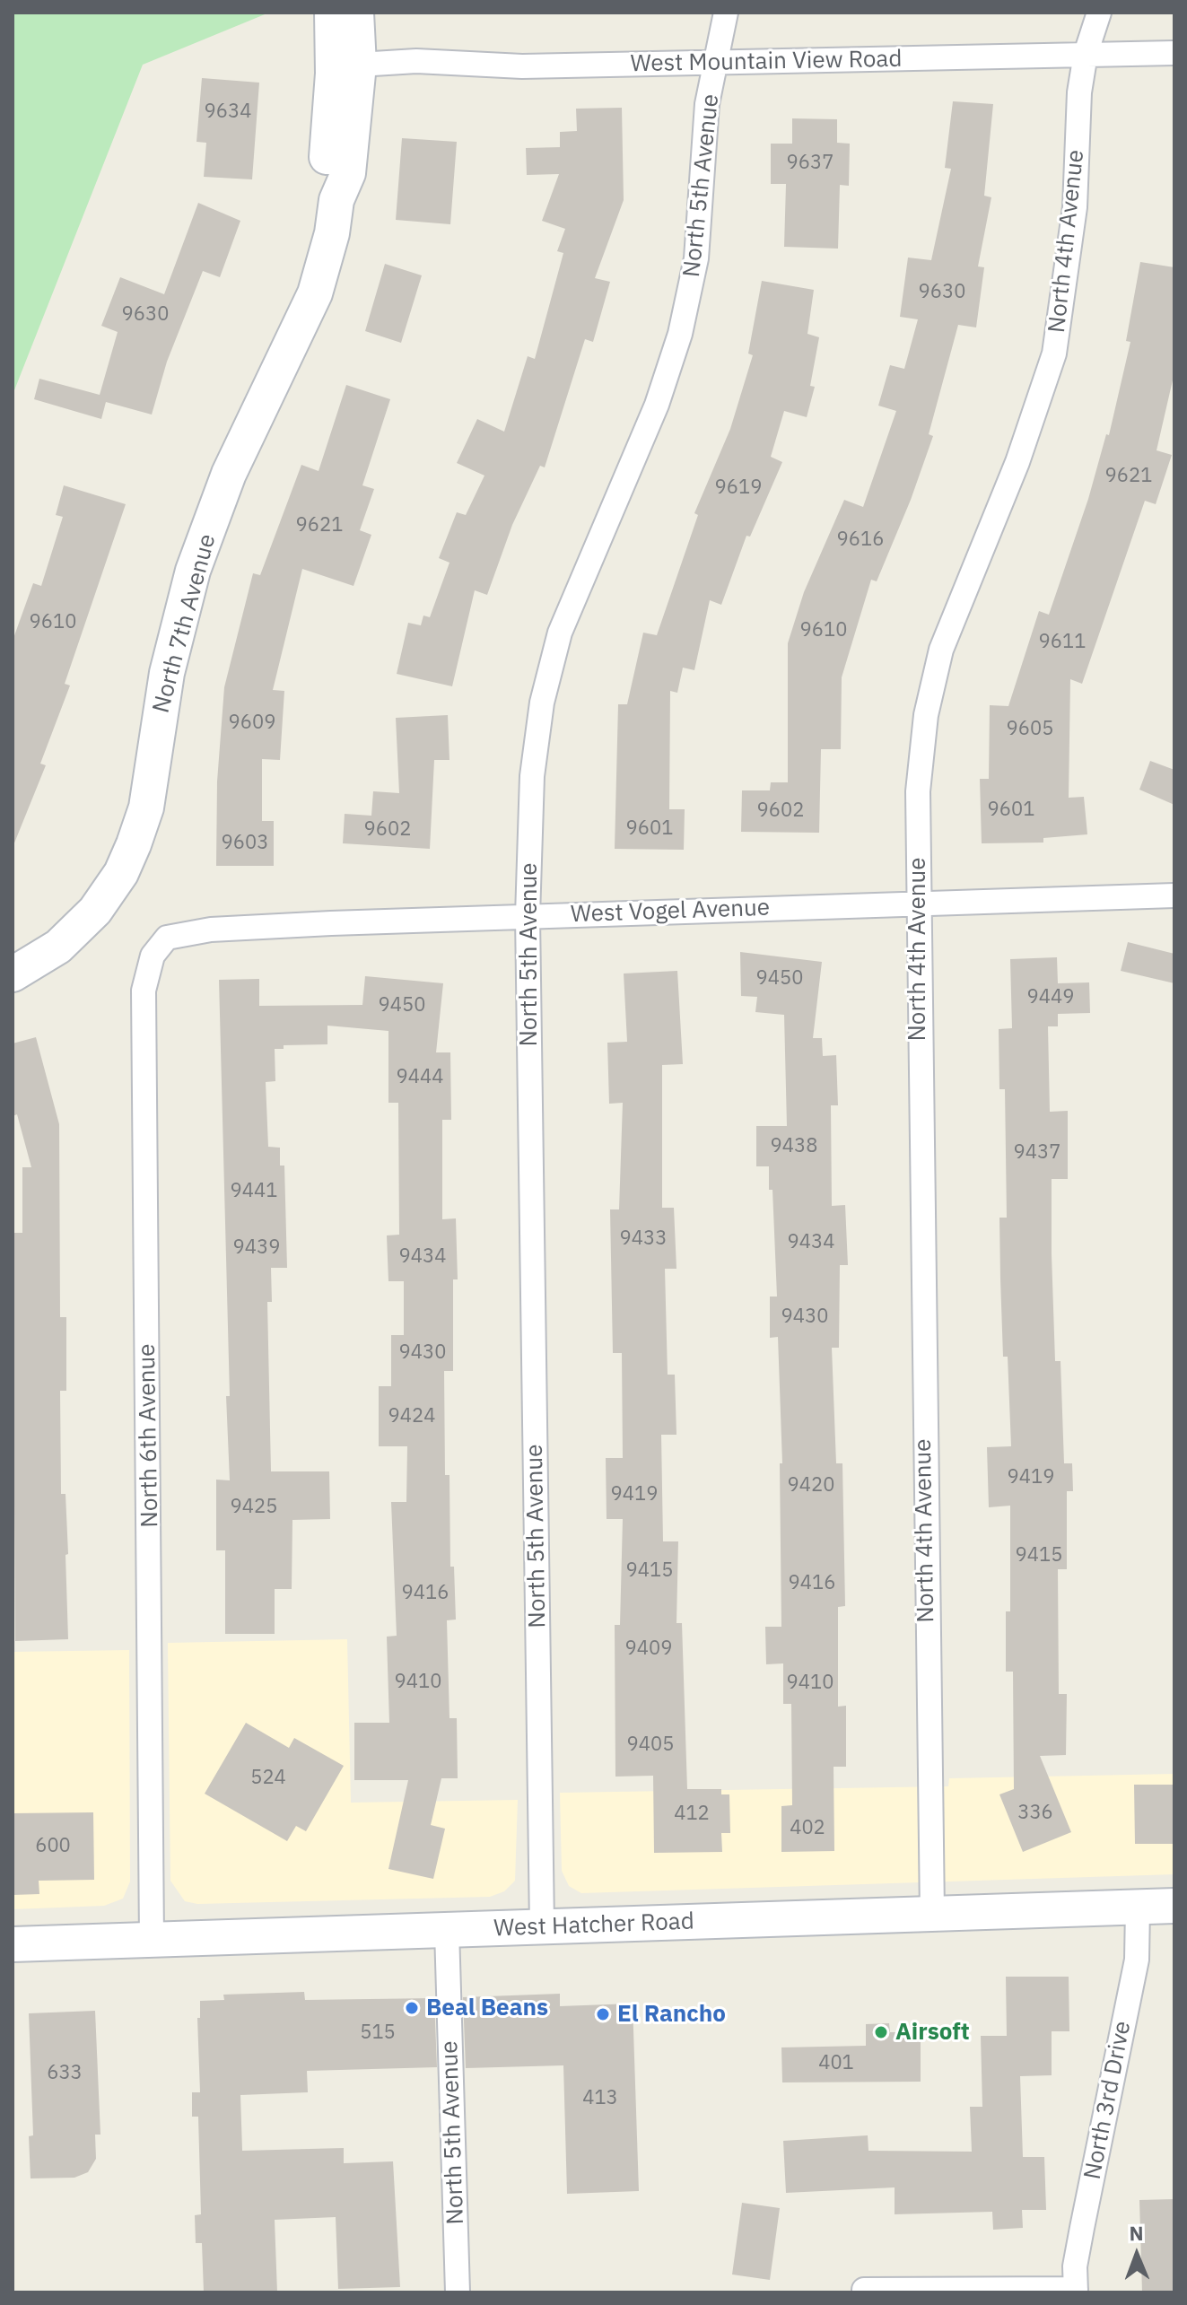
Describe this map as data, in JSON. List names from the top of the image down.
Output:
{
  "streets": {
    "street": [
      "West Mountain View Road",
      "North 5th Avenue",
      "North 4th Avenue",
      "North 7th Avenue",
      "West Vogel Avenue",
      "North 6th Avenue",
      "West Hatcher Road",
      "North 3rd Drive"
    ]
  },
  "crossings": [
    ["West Mountain View Road", "North 5th Avenue"],
    ["West Mountain View Road", "North 4th Avenue"],
    ["West Mountain View Road", "North 7th Avenue"],
    ["North 5th Avenue", "West Vogel Avenue"],
    ["North 5th Avenue", "West Hatcher Road"],
    ["North 4th Avenue", "West Vogel Avenue"],
    ["North 4th Avenue", "West Hatcher Road"],
    ["West Vogel Avenue", "North 6th Avenue"],
    ["North 6th Avenue", "West Hatcher Road"],
    ["West Hatcher Road", "North 3rd Drive"]
  ],
  "places": ["Beal Beans", "El Rancho", "Airsoft"],
  "house_numbers": [
    "9634",
    "9637",
    "9630",
    "9630",
    "9621",
    "9619",
    "9621",
    "9616",
    "9610",
    "9610",
    "9611",
    "9609",
    "9605",
    "9601",
    "9602",
    "9601",
    "9602",
    "9603",
    "9450",
    "9449",
    "9450",
    "9444",
    "9438",
    "9437",
    "9441",
    "9433",
    "9434",
    "9439",
    "9434",
    "9430",
    "9430",
    "9424",
    "9419",
    "9420",
    "9419",
    "9425",
    "9415",
    "9415",
    "9416",
    "9416",
    "9409",
    "9410",
    "9410",
    "9405",
    "524",
    "336",
    "412",
    "402",
    "600",
    "515",
    "401",
    "633",
    "413"
  ],
  "north": "top"
}
